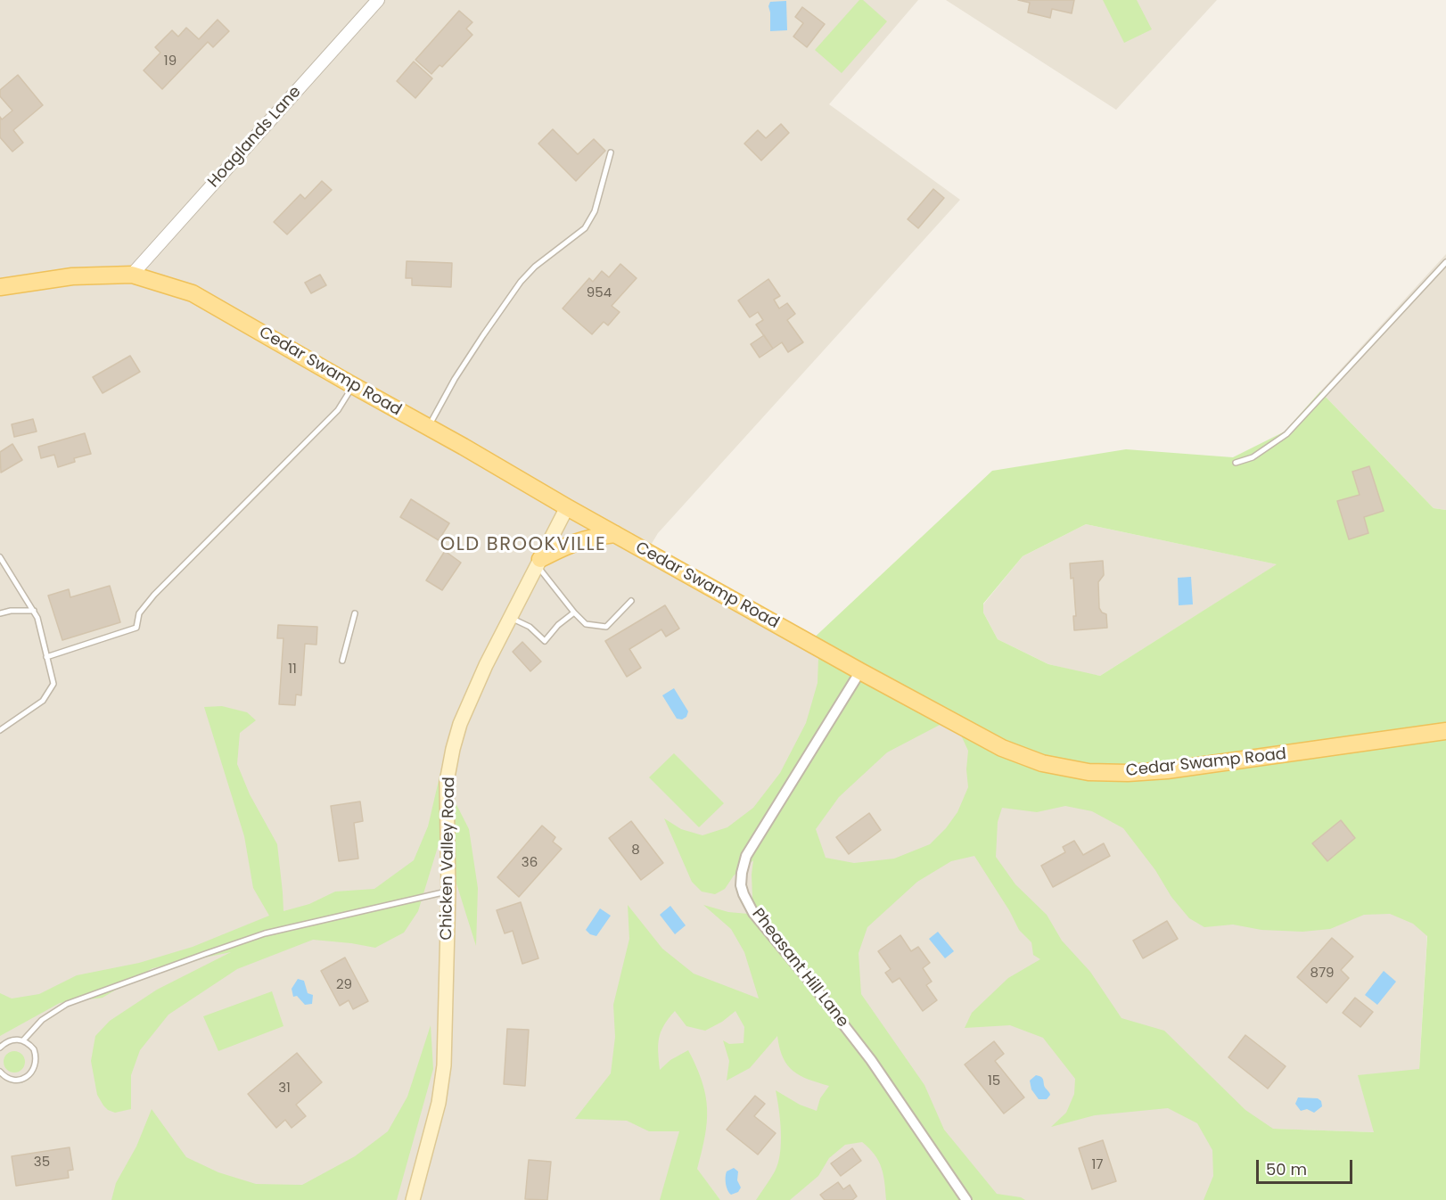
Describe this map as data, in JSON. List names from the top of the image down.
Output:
{
  "streets": {
    "main road": ["Cedar Swamp Road", "Chicken Valley Road"],
    "street": ["Hoaglands Lane", "Pheasant Hill Lane"]
  },
  "crossings": [
    ["Hoaglands Lane", "Cedar Swamp Road"],
    ["Cedar Swamp Road", "Chicken Valley Road"],
    ["Cedar Swamp Road", "Pheasant Hill Lane"]
  ],
  "districts": ["OLD BROOKVILLE"],
  "house_numbers": [
    "19",
    "954",
    "11",
    "8",
    "36",
    "879",
    "29",
    "15",
    "31",
    "35",
    "17"
  ],
  "scale_bar": "50 m"
}
